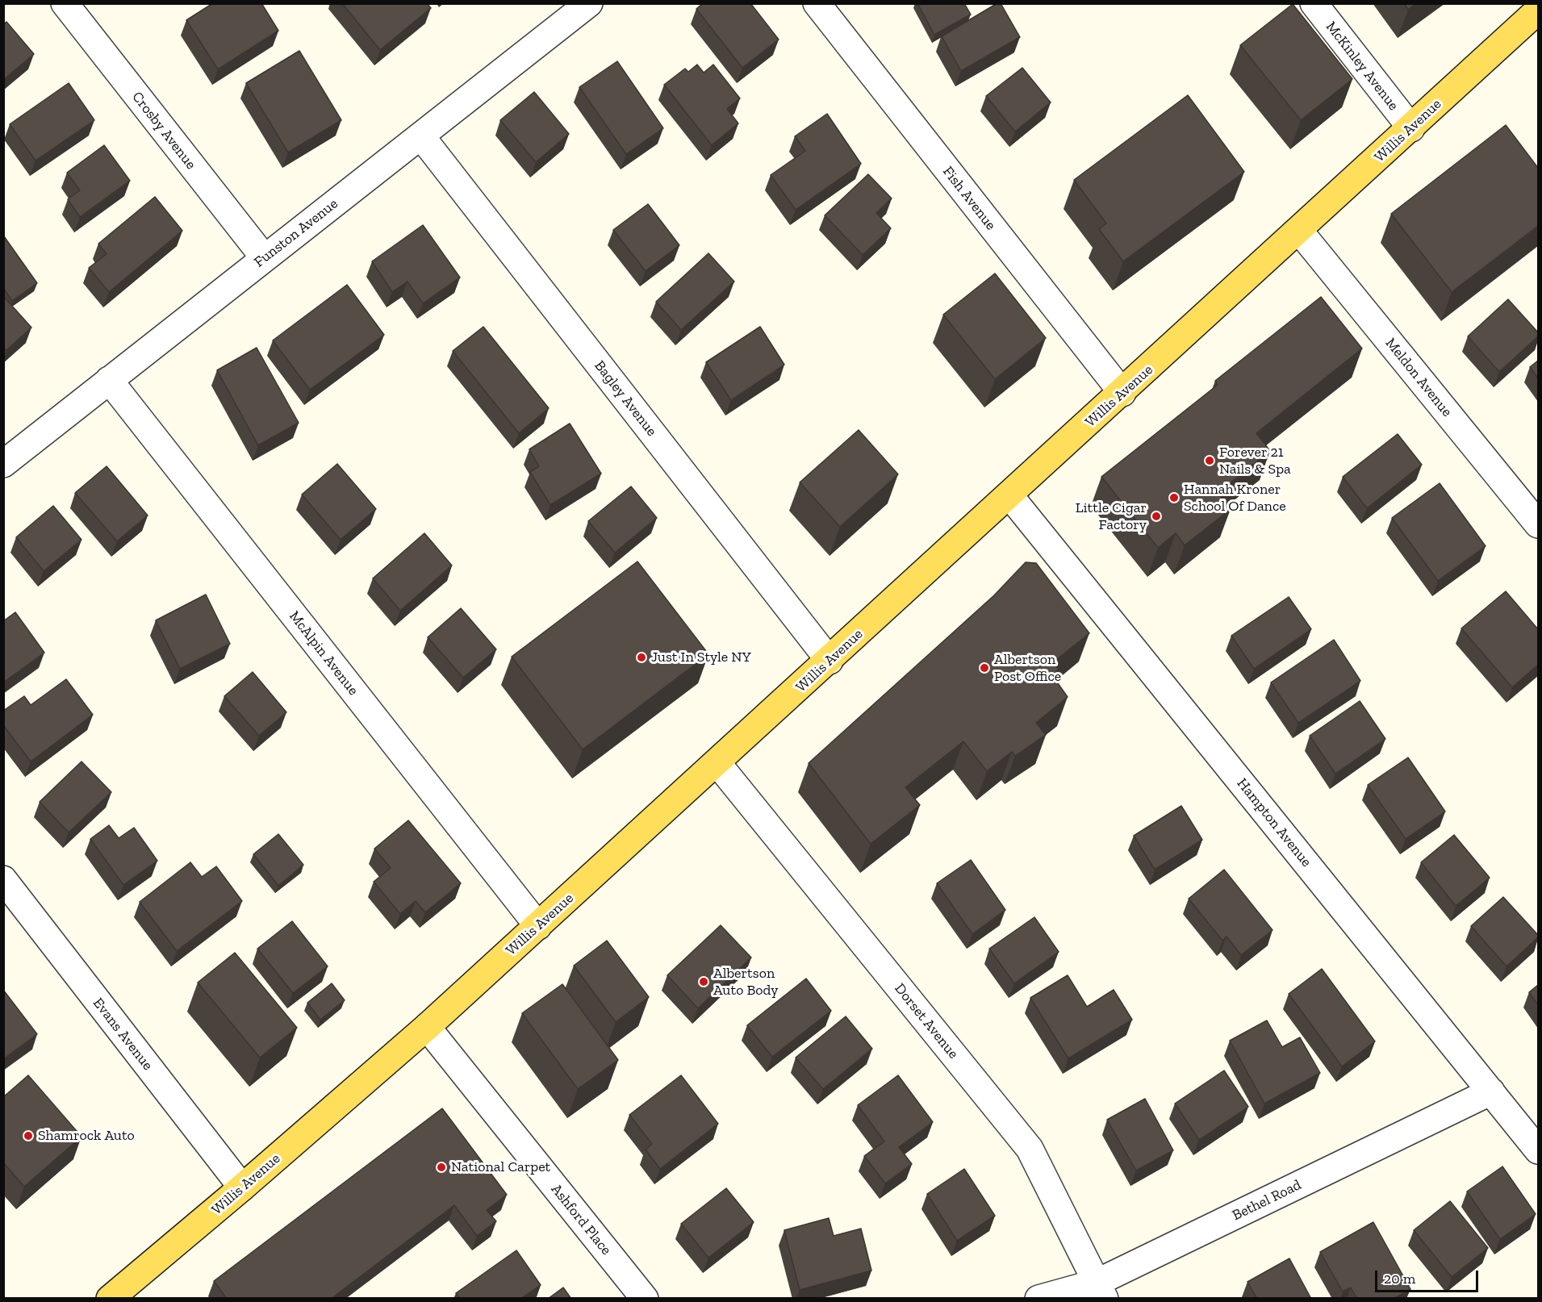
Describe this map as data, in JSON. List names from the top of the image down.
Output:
{
  "streets": {
    "main road": ["Willis Avenue"],
    "street": [
      "McKinley Avenue",
      "Crosby Avenue",
      "Fish Avenue",
      "Funston Avenue",
      "Meldon Avenue",
      "Bagley Avenue",
      "McAlpin Avenue",
      "Hampton Avenue",
      "Dorset Avenue",
      "Evans Avenue",
      "Bethel Road",
      "Ashford Place"
    ]
  },
  "crossings": [
    ["McKinley Avenue", "Willis Avenue"],
    ["Crosby Avenue", "Funston Avenue"],
    ["Willis Avenue", "Fish Avenue"],
    ["Willis Avenue", "Meldon Avenue"],
    ["Willis Avenue", "Bagley Avenue"],
    ["Willis Avenue", "McAlpin Avenue"],
    ["Willis Avenue", "Hampton Avenue"],
    ["Willis Avenue", "Dorset Avenue"],
    ["Willis Avenue", "Evans Avenue"],
    ["Willis Avenue", "Ashford Place"],
    ["Funston Avenue", "Bagley Avenue"],
    ["Funston Avenue", "McAlpin Avenue"],
    ["Hampton Avenue", "Bethel Road"],
    ["Dorset Avenue", "Bethel Road"]
  ],
  "places": [
    "Forever 21 Nails & Spa",
    "Hannah Kroner School Of Dance",
    "Little Cigar Factory",
    "Just In Style NY",
    "Albertson Post Office",
    "Albertson Auto Body",
    "Shamrock Auto",
    "National Carpet"
  ],
  "scale_bar": "20 m"
}
